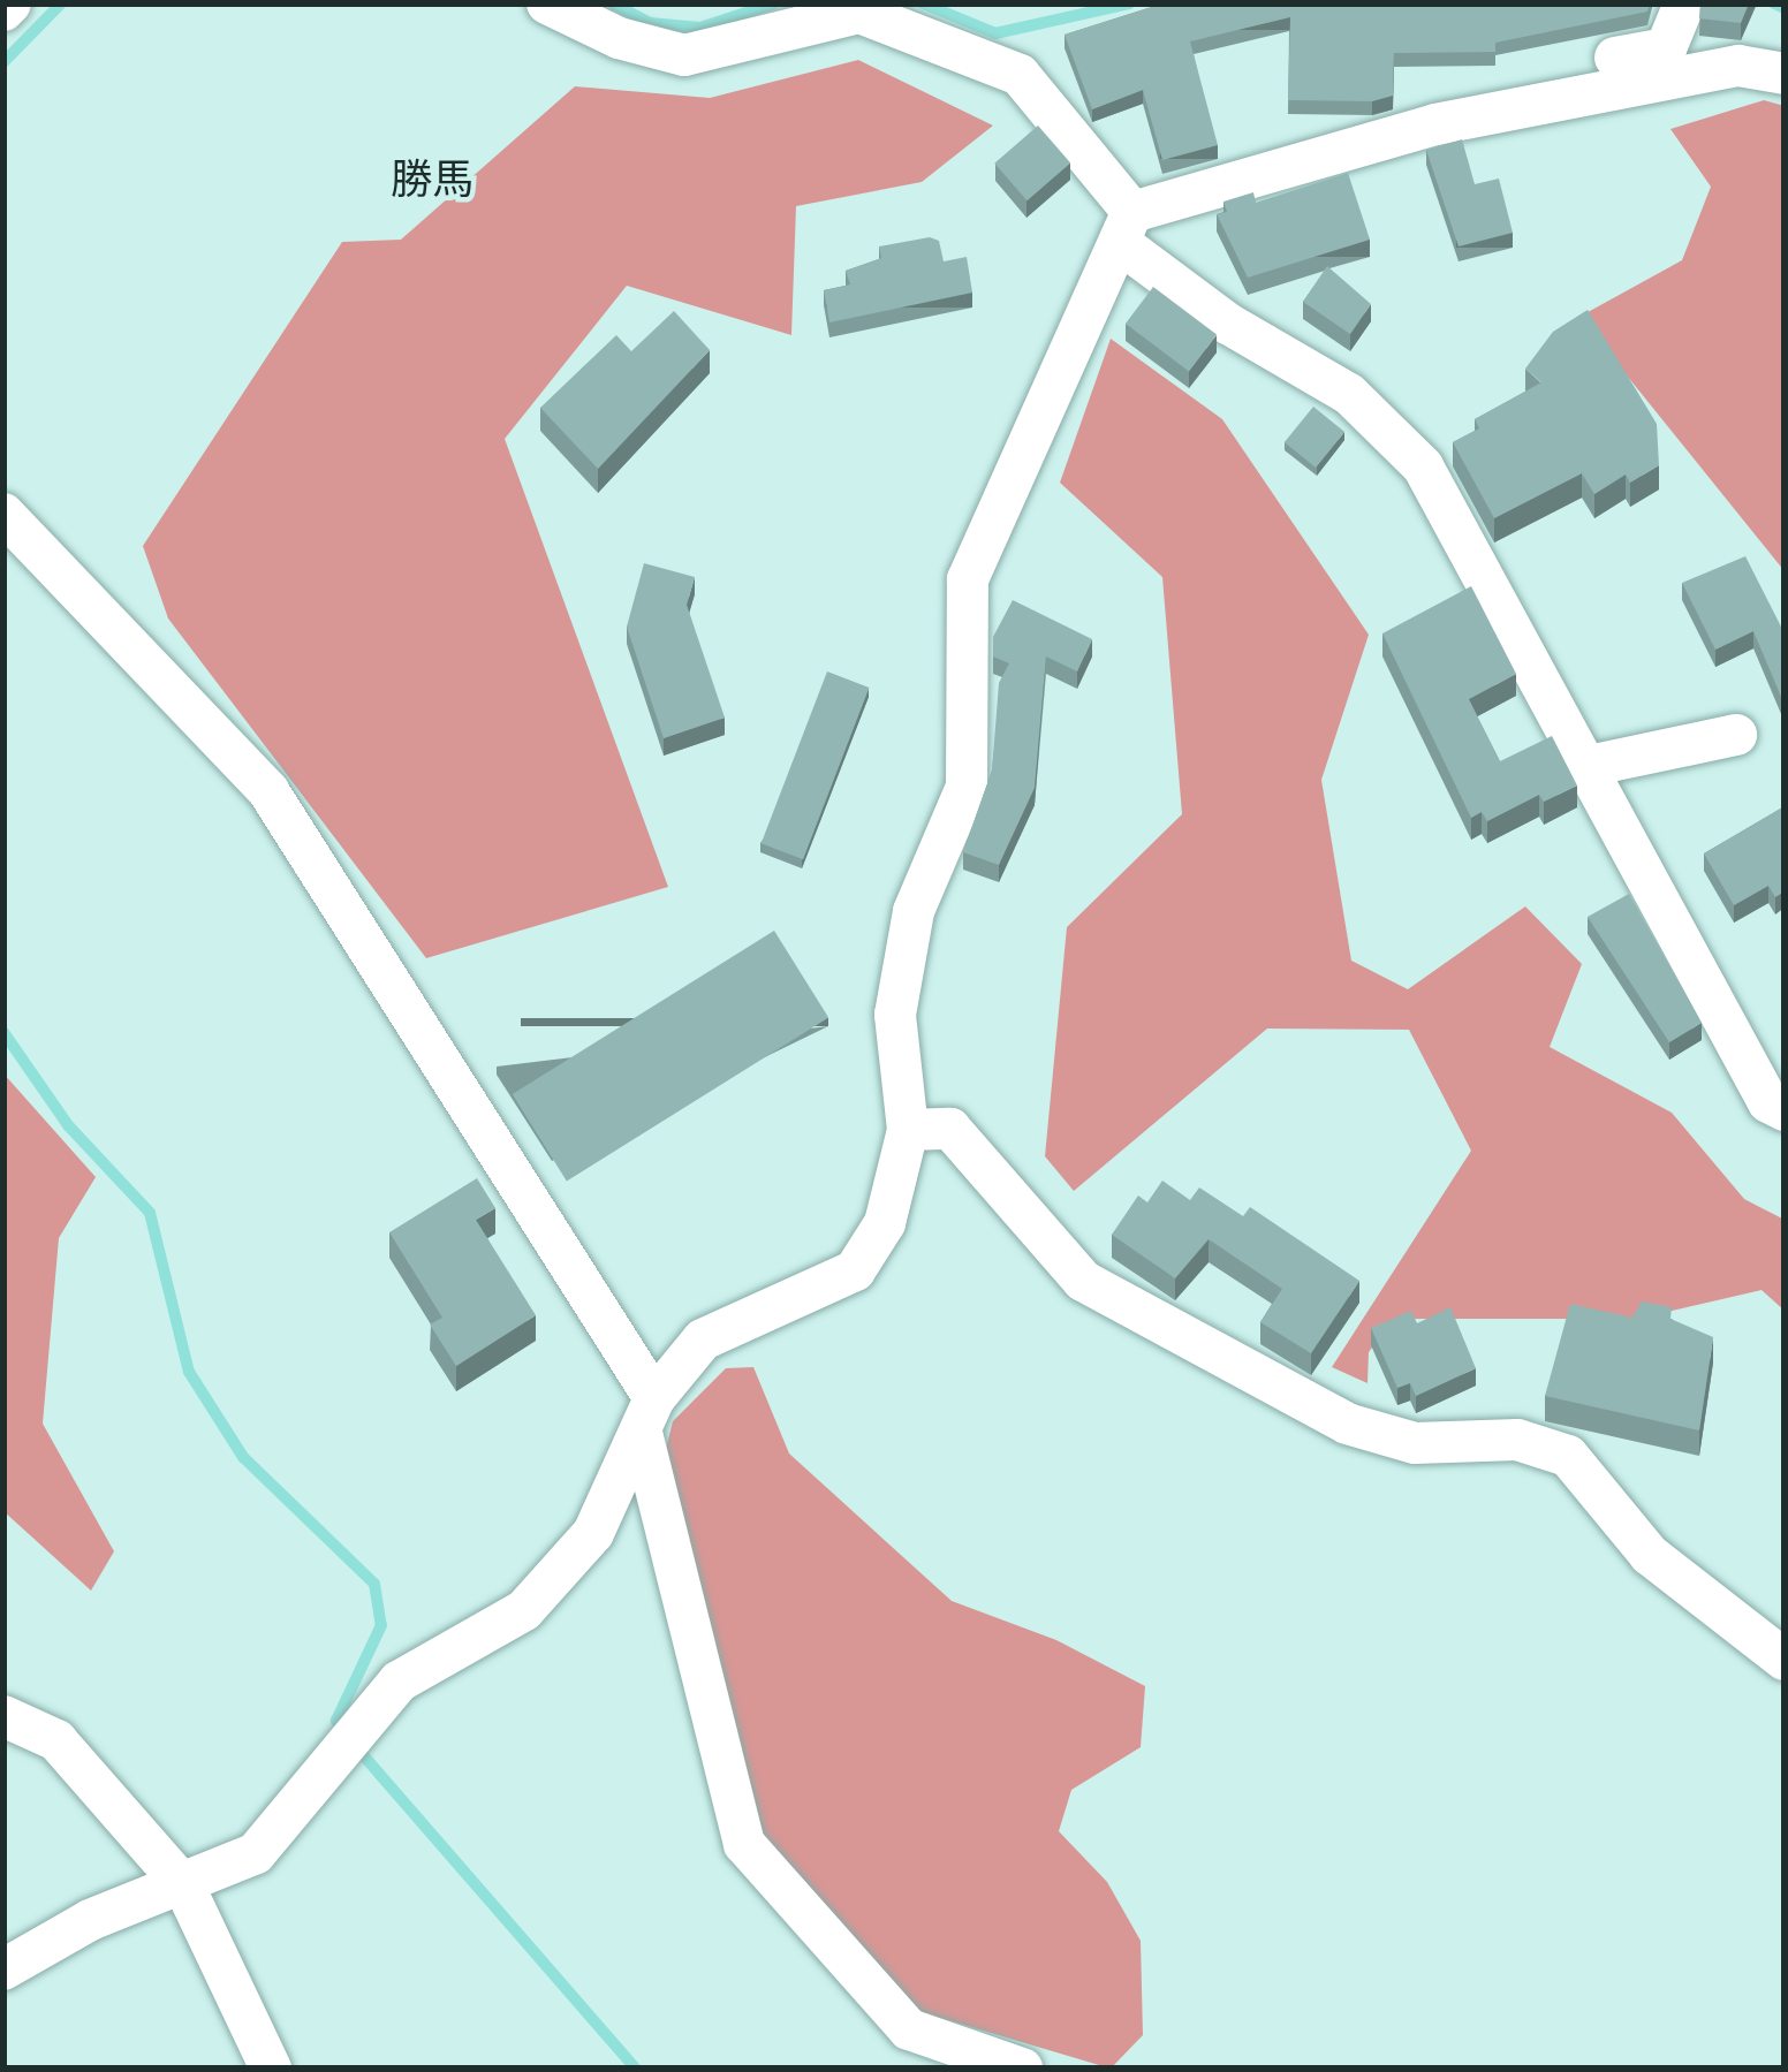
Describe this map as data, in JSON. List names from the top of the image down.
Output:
{
  "districts": ["勝馬"]
}
